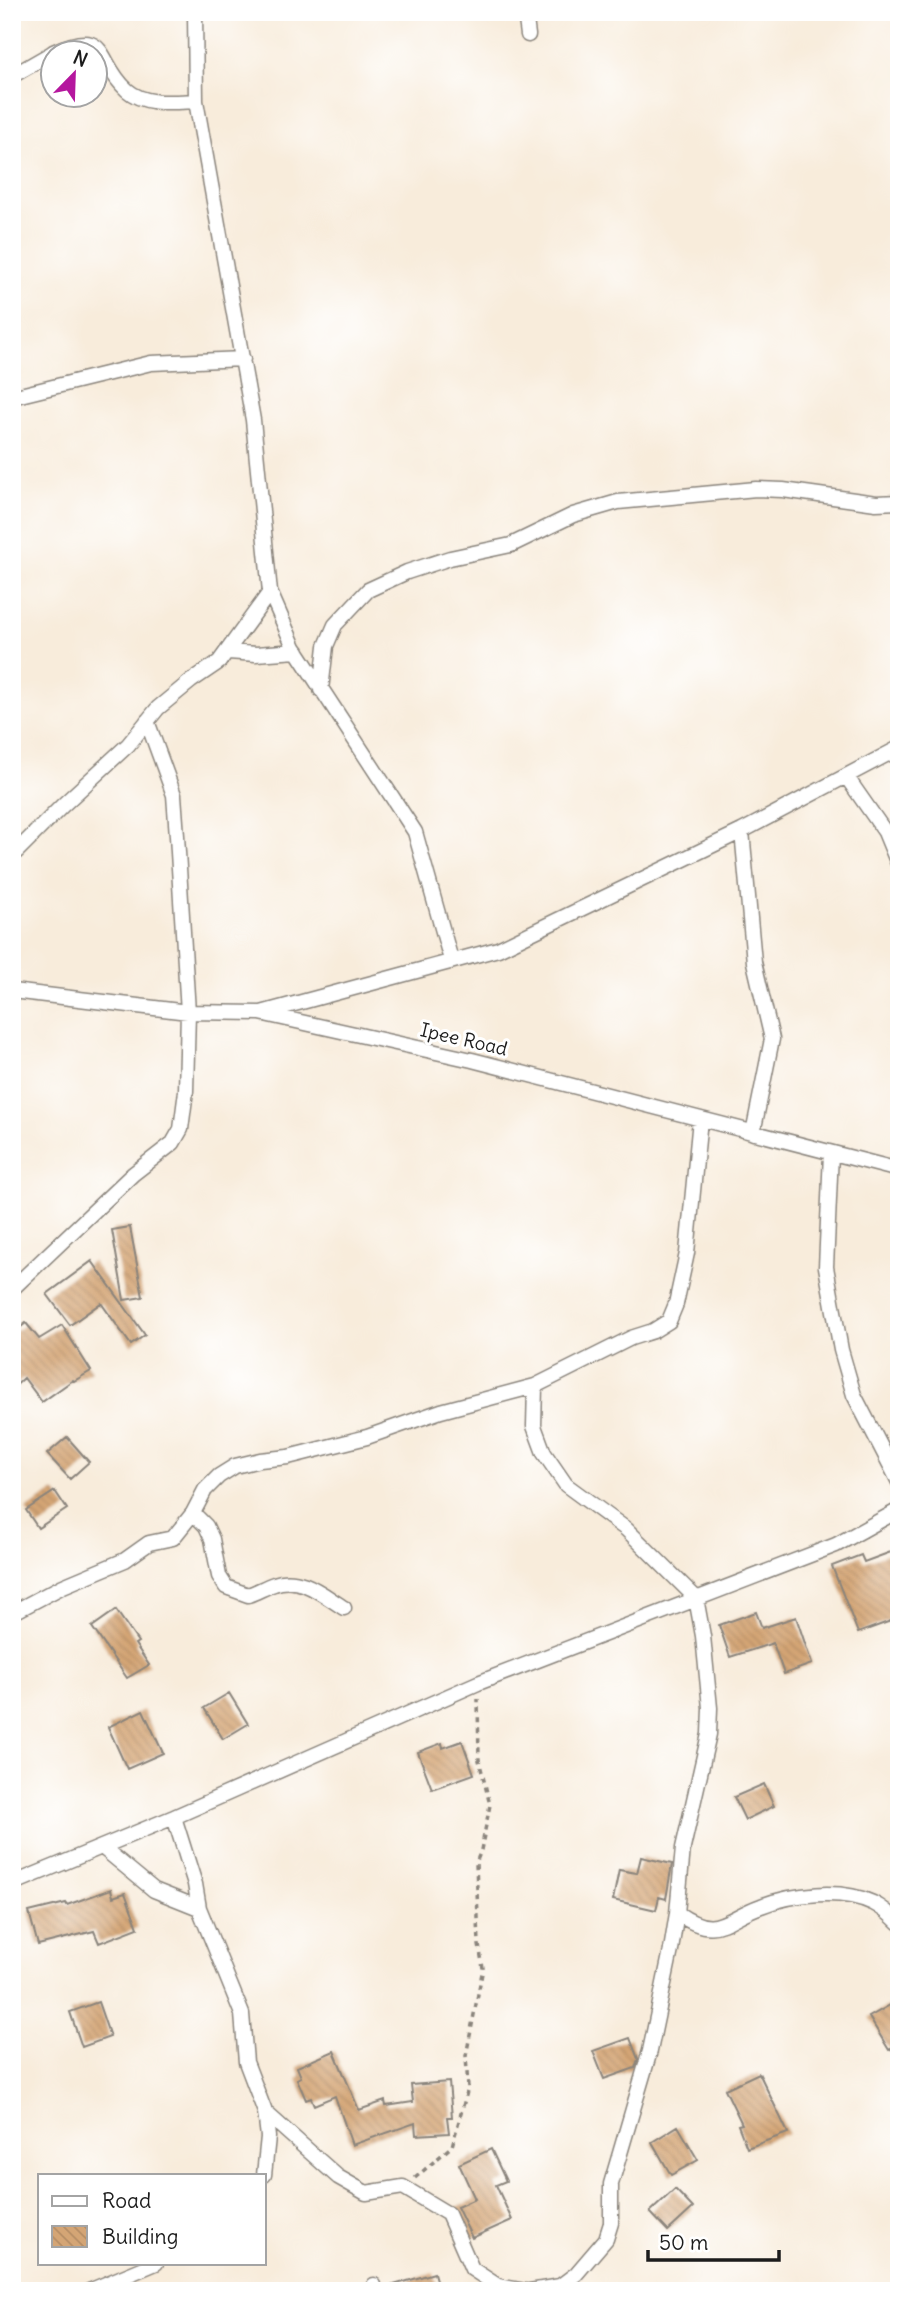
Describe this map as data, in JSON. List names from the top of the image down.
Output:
{
  "streets": {
    "street": ["Ipee Road"]
  },
  "legend": ["Road", "Building"],
  "scale_bar": "50 m",
  "north": "top right"
}
